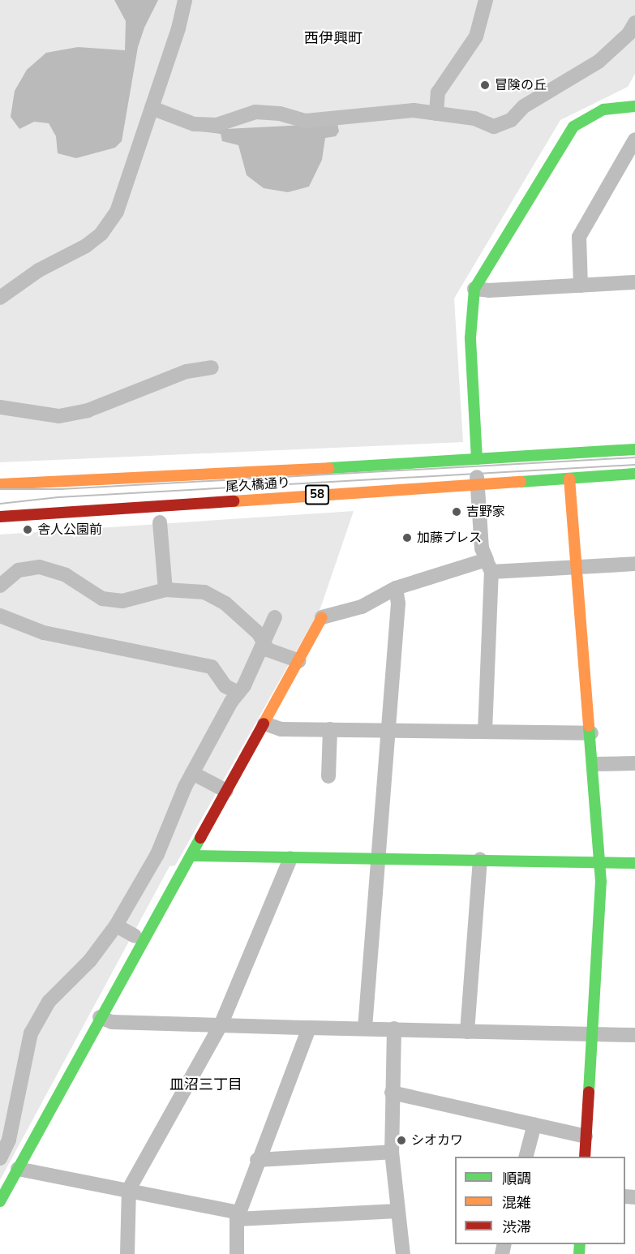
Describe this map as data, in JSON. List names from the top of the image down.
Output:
{
  "streets": {
    "street": ["尾久橋通り", "58"]
  },
  "districts": ["西伊興町", "皿沼三丁目"],
  "places": [
    "冒険の丘",
    "吉野家",
    "舎人公園前",
    "加藤プレス",
    "シオカワ"
  ],
  "legend": ["順調", "混雑", "渋滞"]
}
